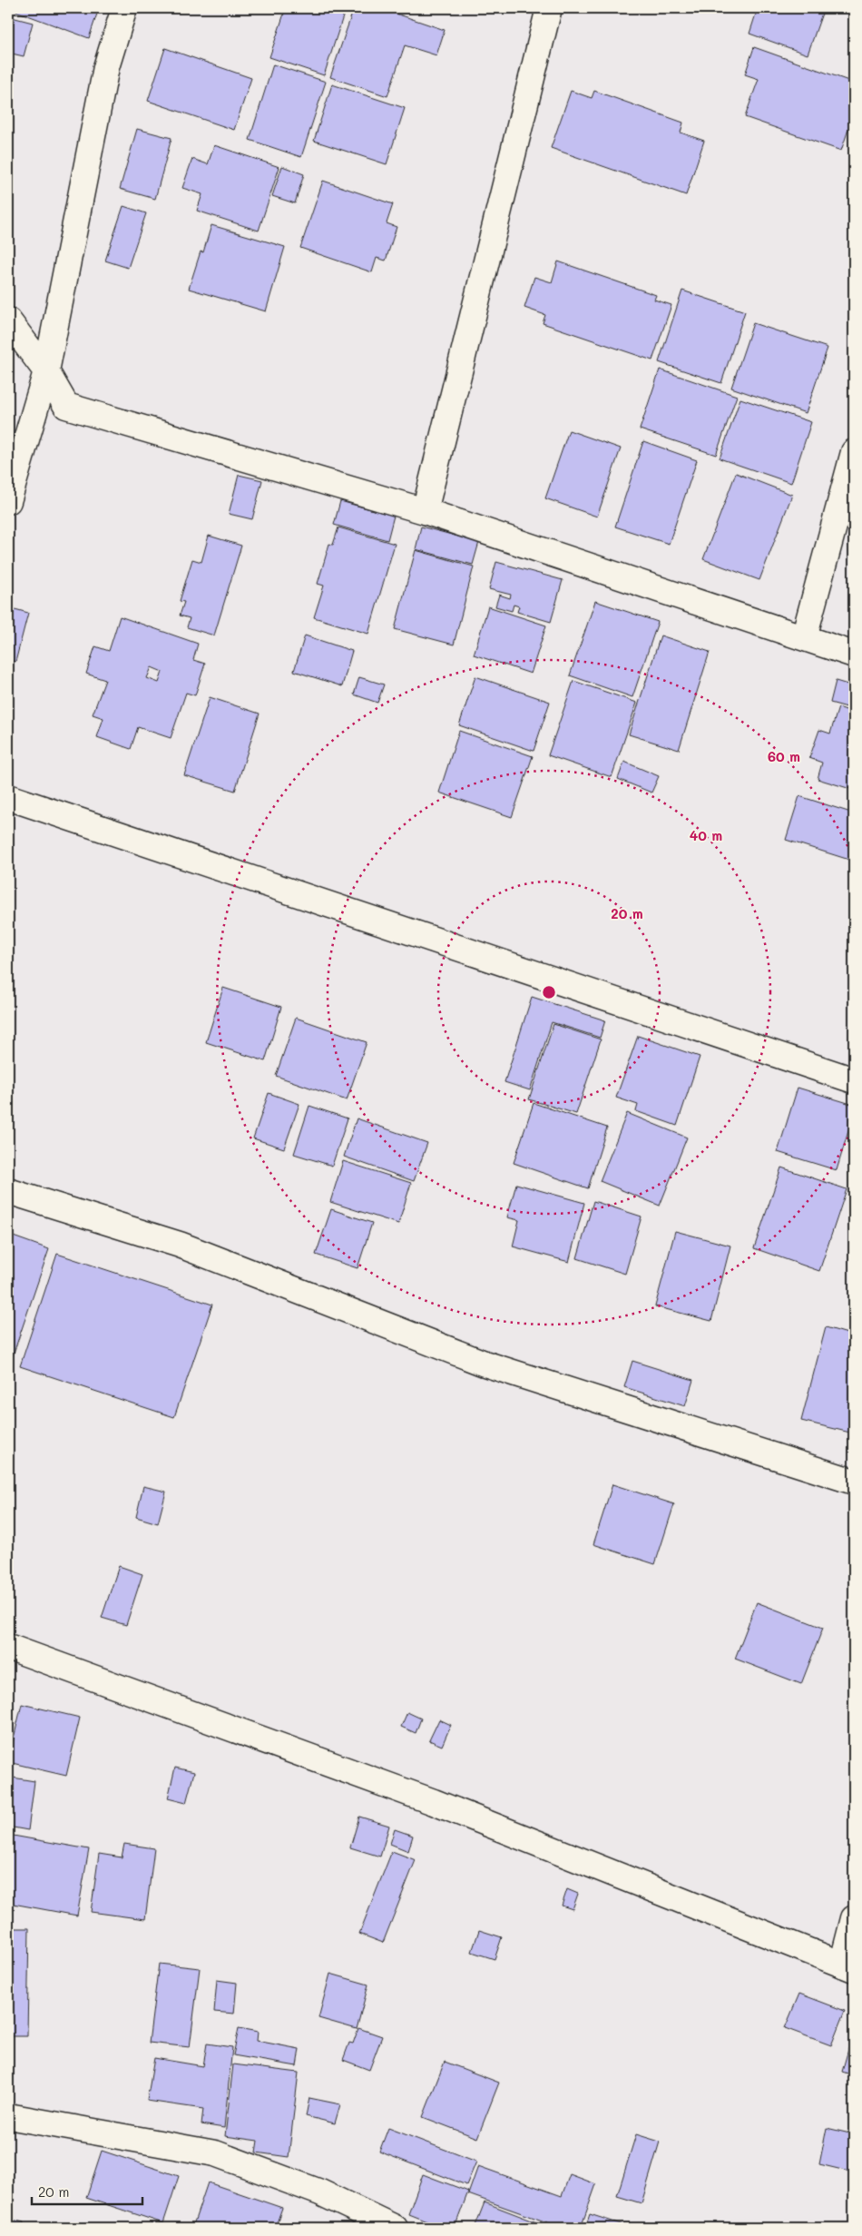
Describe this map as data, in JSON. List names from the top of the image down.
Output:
{
  "scale_bar": "20 m",
  "rings": ["60 m", "40 m", "20 m"]
}
